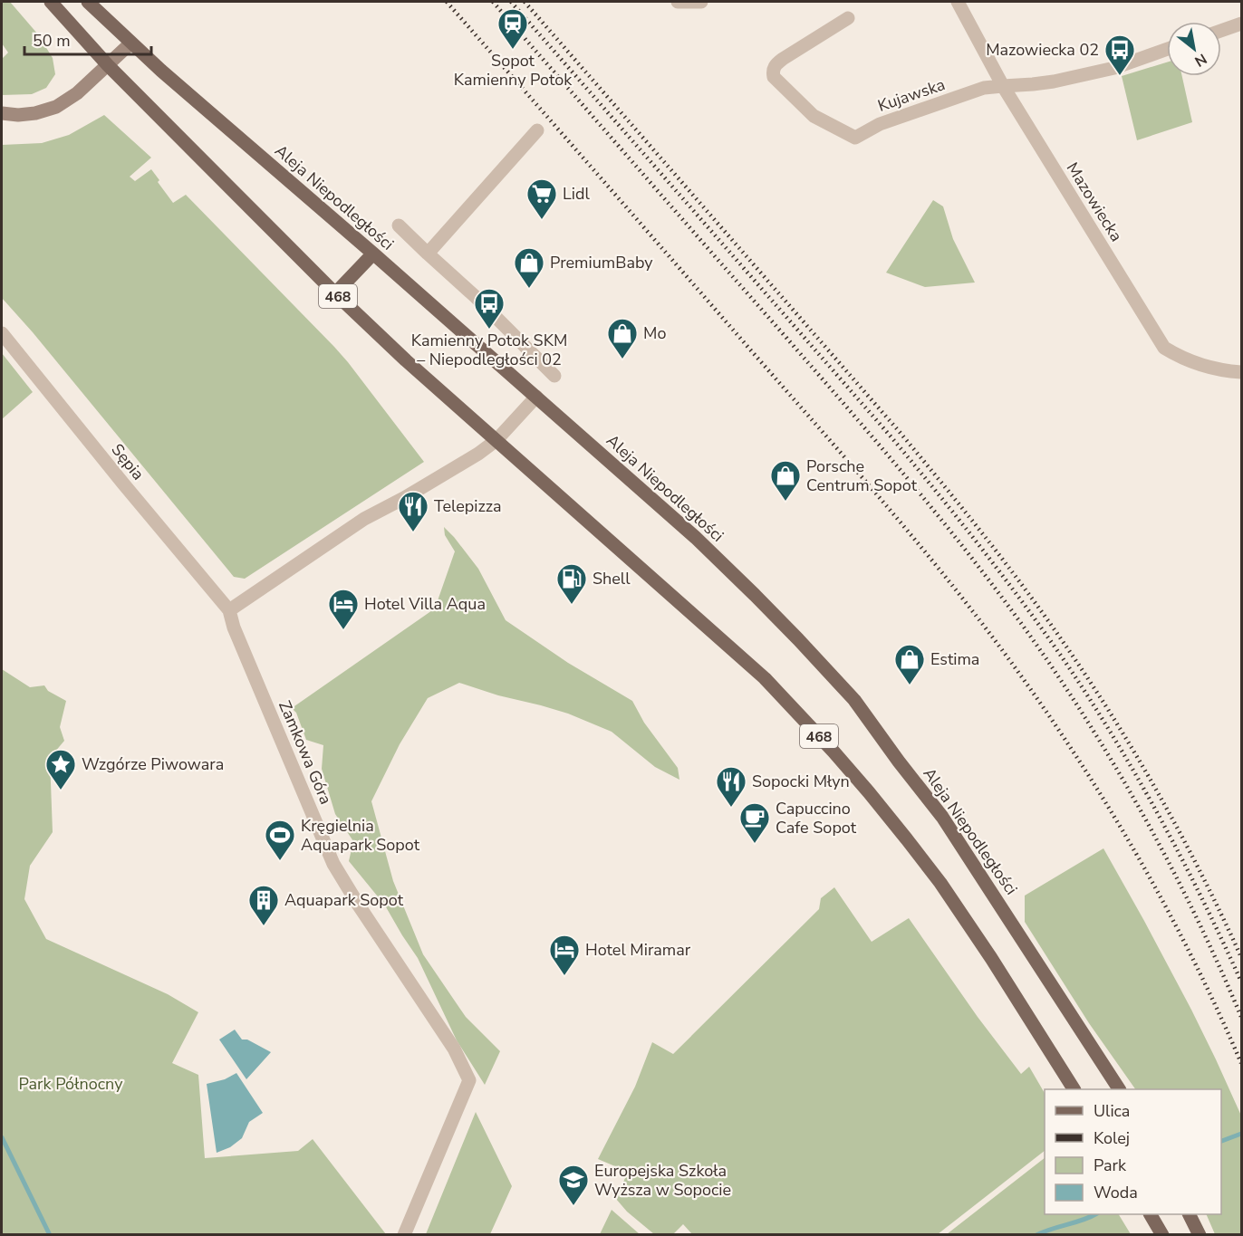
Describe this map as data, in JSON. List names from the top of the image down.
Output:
{
  "streets": {
    "main road": ["Aleja Niepodległości", "468"],
    "street": [
      "Kujawska",
      "Mazowiecka",
      "Sępia",
      "Zamkowa Góra"
    ]
  },
  "crossings": [
    ["Kujawska", "Mazowiecka"],
    ["Sępia", "Zamkowa Góra"]
  ],
  "parks": ["Park Północny"],
  "places": {
    "station": ["Sopot Kamienny Potok"],
    "bus stop": ["Mazowiecka 02", "Kamienny Potok SKM – Niepodległości 02"],
    "supermarket": ["Lidl"],
    "shop": [
      "PremiumBaby",
      "Mo",
      "Porsche Centrum Sopot",
      "Estima"
    ],
    "restaurant": ["Telepizza", "Sopocki Młyn"],
    "fuel station": ["Shell"],
    "hotel": ["Hotel Villa Aqua", "Hotel Miramar"],
    "place": ["Wzgórze Piwowara"],
    "cafe": ["Capuccino Cafe Sopot"],
    "sports": ["Kręgielnia Aquapark Sopot"],
    "building": ["Aquapark Sopot"],
    "school or university": ["Europejska Szkoła Wyższa w Sopocie"]
  },
  "legend": [
    "Ulica",
    "Kolej",
    "Park",
    "Woda"
  ],
  "scale_bar": "50 m",
  "north": "bottom right"
}
